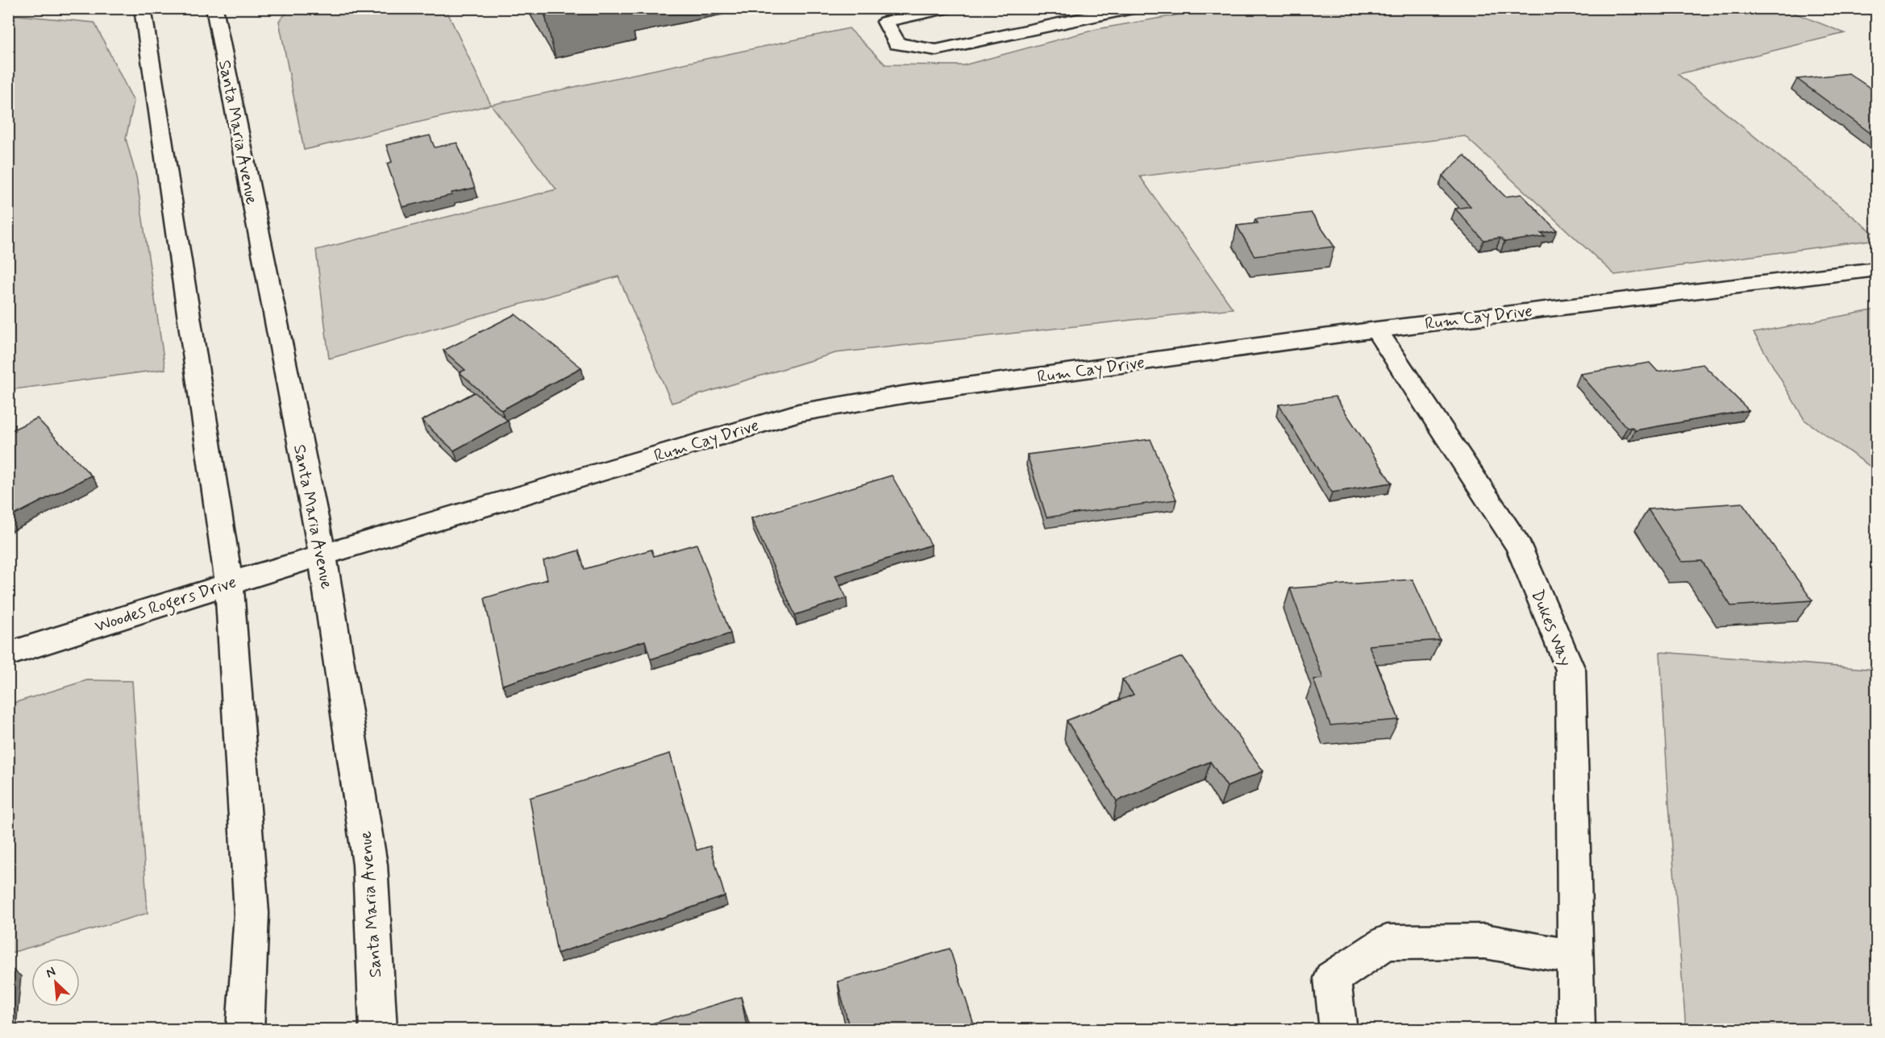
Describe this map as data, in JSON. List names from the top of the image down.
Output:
{
  "streets": {
    "street": [
      "Santa Maria Avenue",
      "Rum Cay Drive",
      "Woodes Rogers Drive",
      "Dukes Way"
    ]
  },
  "crossings": [
    ["Santa Maria Avenue", "Rum Cay Drive"],
    ["Santa Maria Avenue", "Woodes Rogers Drive"],
    ["Rum Cay Drive", "Woodes Rogers Drive"],
    ["Rum Cay Drive", "Dukes Way"]
  ],
  "north": "top left"
}
